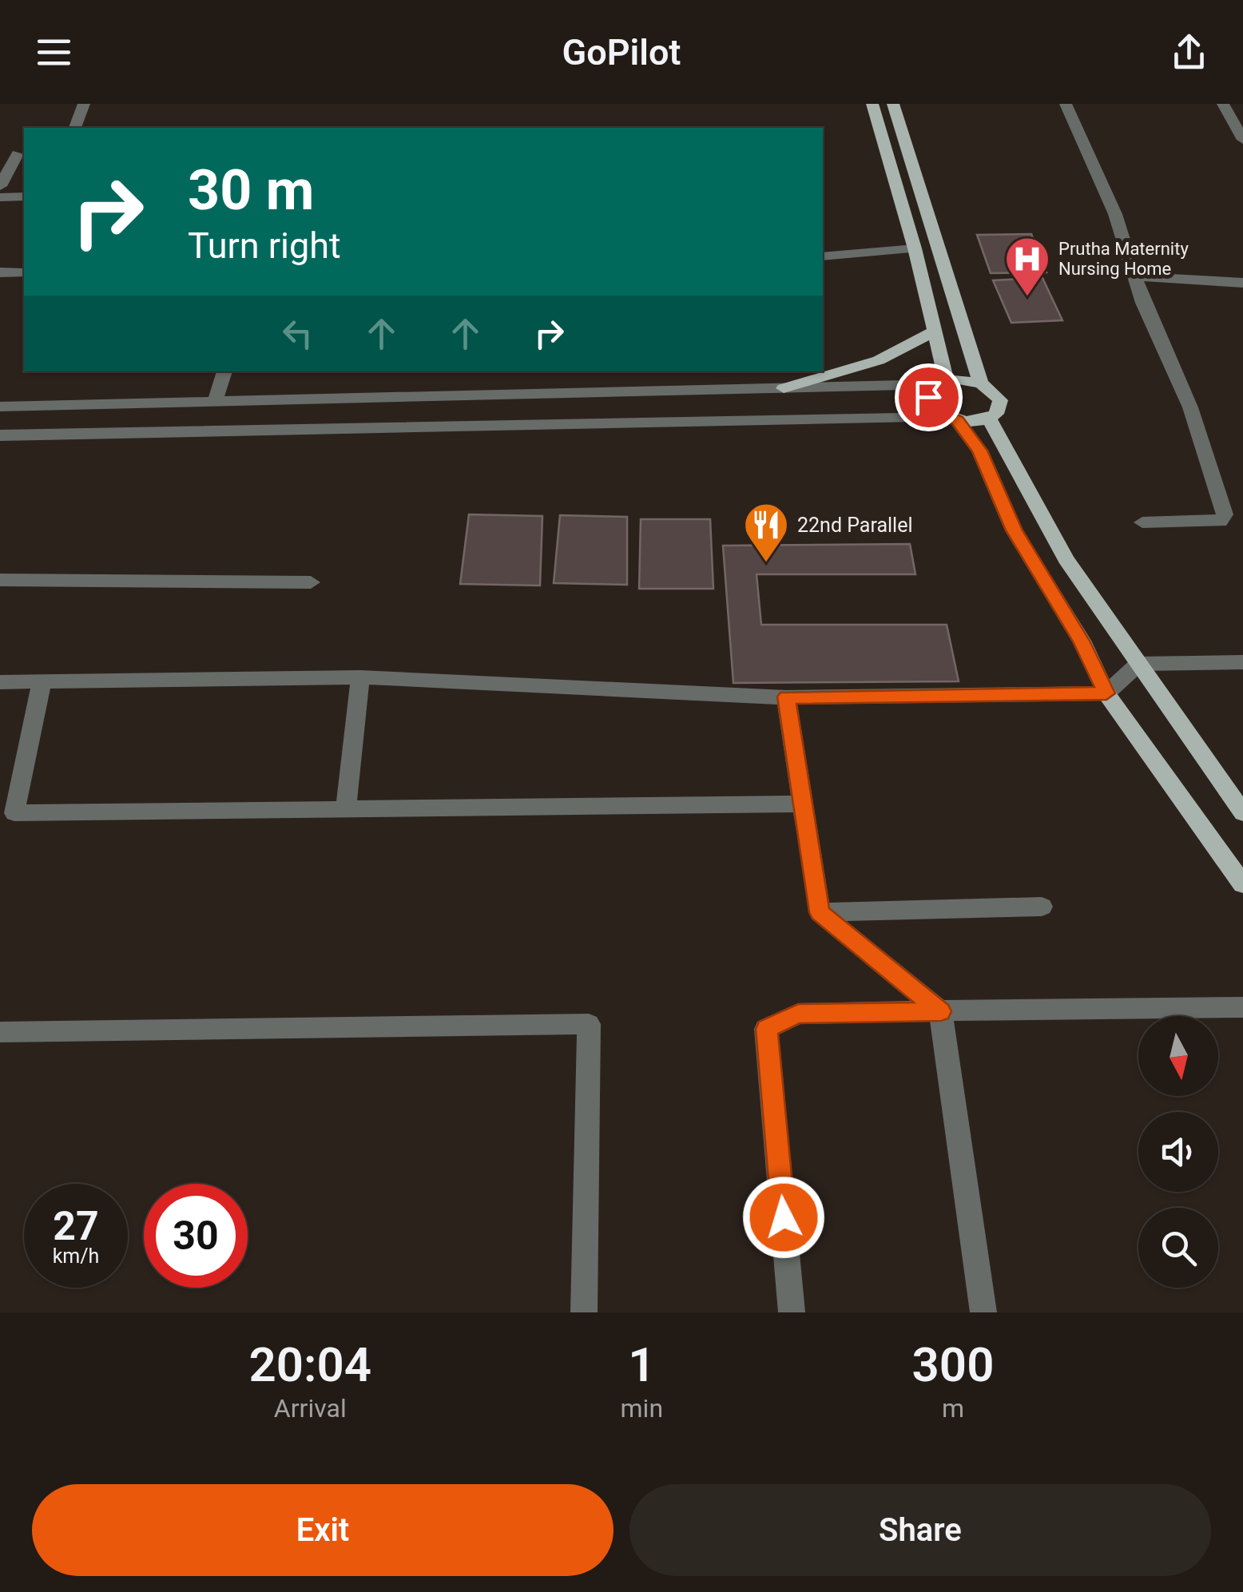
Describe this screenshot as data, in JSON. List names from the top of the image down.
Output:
{
  "places": {
    "hospital": ["Prutha Maternity Nursing Home"],
    "restaurant": ["22nd Parallel"]
  },
  "north": "bottom",
  "page": {
    "header": "GoPilot",
    "turn": ["30 m", "Turn right"],
    "speed": "27 km/h",
    "limit": "30",
    "eta": [
      "20:04",
      "Arrival",
      "1",
      "min",
      "300",
      "m"
    ],
    "buttons": ["Exit", "Share"]
  }
}
